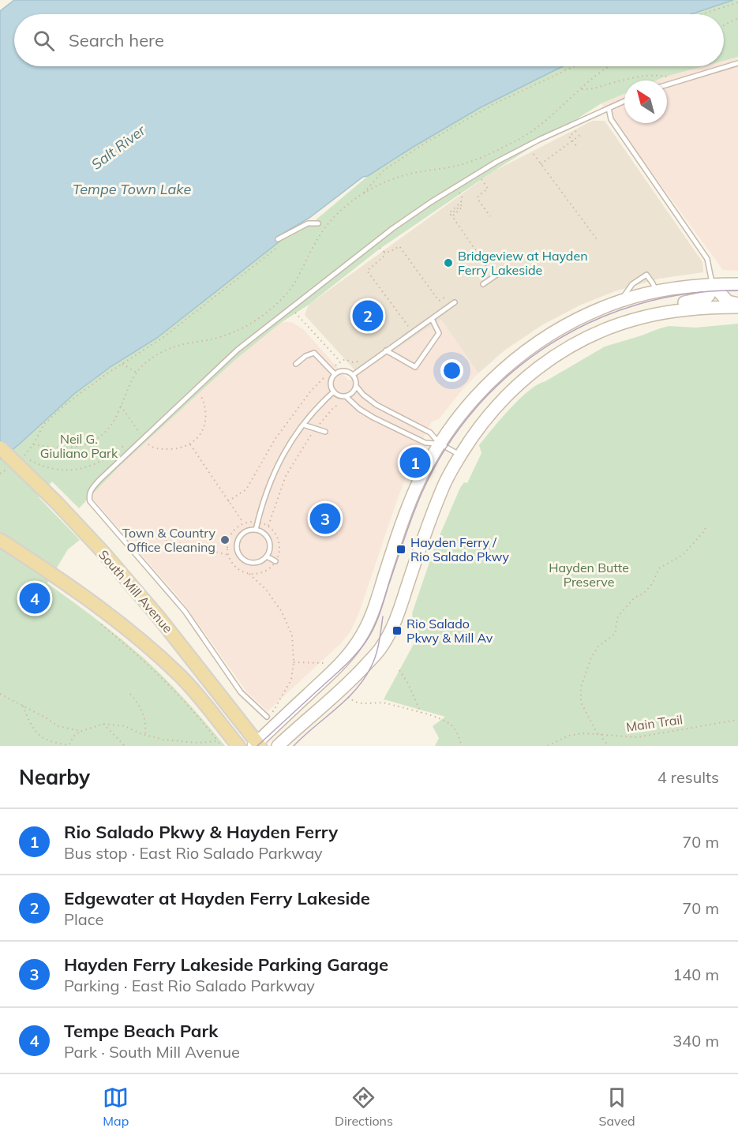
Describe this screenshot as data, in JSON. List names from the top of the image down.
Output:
{
  "streets": {
    "main road": ["South Mill Avenue"],
    "path": ["Main Trail"]
  },
  "water": ["Salt River", "Tempe Town Lake"],
  "parks": ["Neil G. Giuliano Park", "Hayden Butte Preserve"],
  "places": {
    "other": ["Bridgeview at Hayden Ferry Lakeside", "Town & Country Office Cleaning"],
    "transit": ["Hayden Ferry / Rio Salado Pkwy", "Rio Salado Pkwy & Mill Av"]
  },
  "north": "top left",
  "page": {
    "search": "Search here",
    "pins": [
      "2",
      "1",
      "3",
      "4"
    ],
    "heading": ["Nearby", "4 results"],
    "list": [
      {
        "mark": "1",
        "name": "Rio Salado Pkwy & Hayden Ferry",
        "note": "Bus stop · East Rio Salado Parkway",
        "value": "70 m"
      },
      {
        "mark": "2",
        "name": "Edgewater at Hayden Ferry Lakeside",
        "note": "Place",
        "value": "70 m"
      },
      {
        "mark": "3",
        "name": "Hayden Ferry Lakeside Parking Garage",
        "note": "Parking · East Rio Salado Parkway",
        "value": "140 m"
      },
      {
        "mark": "4",
        "name": "Tempe Beach Park",
        "note": "Park · South Mill Avenue",
        "value": "340 m"
      }
    ],
    "nav": ["Map", "Directions", "Saved"]
  }
}
